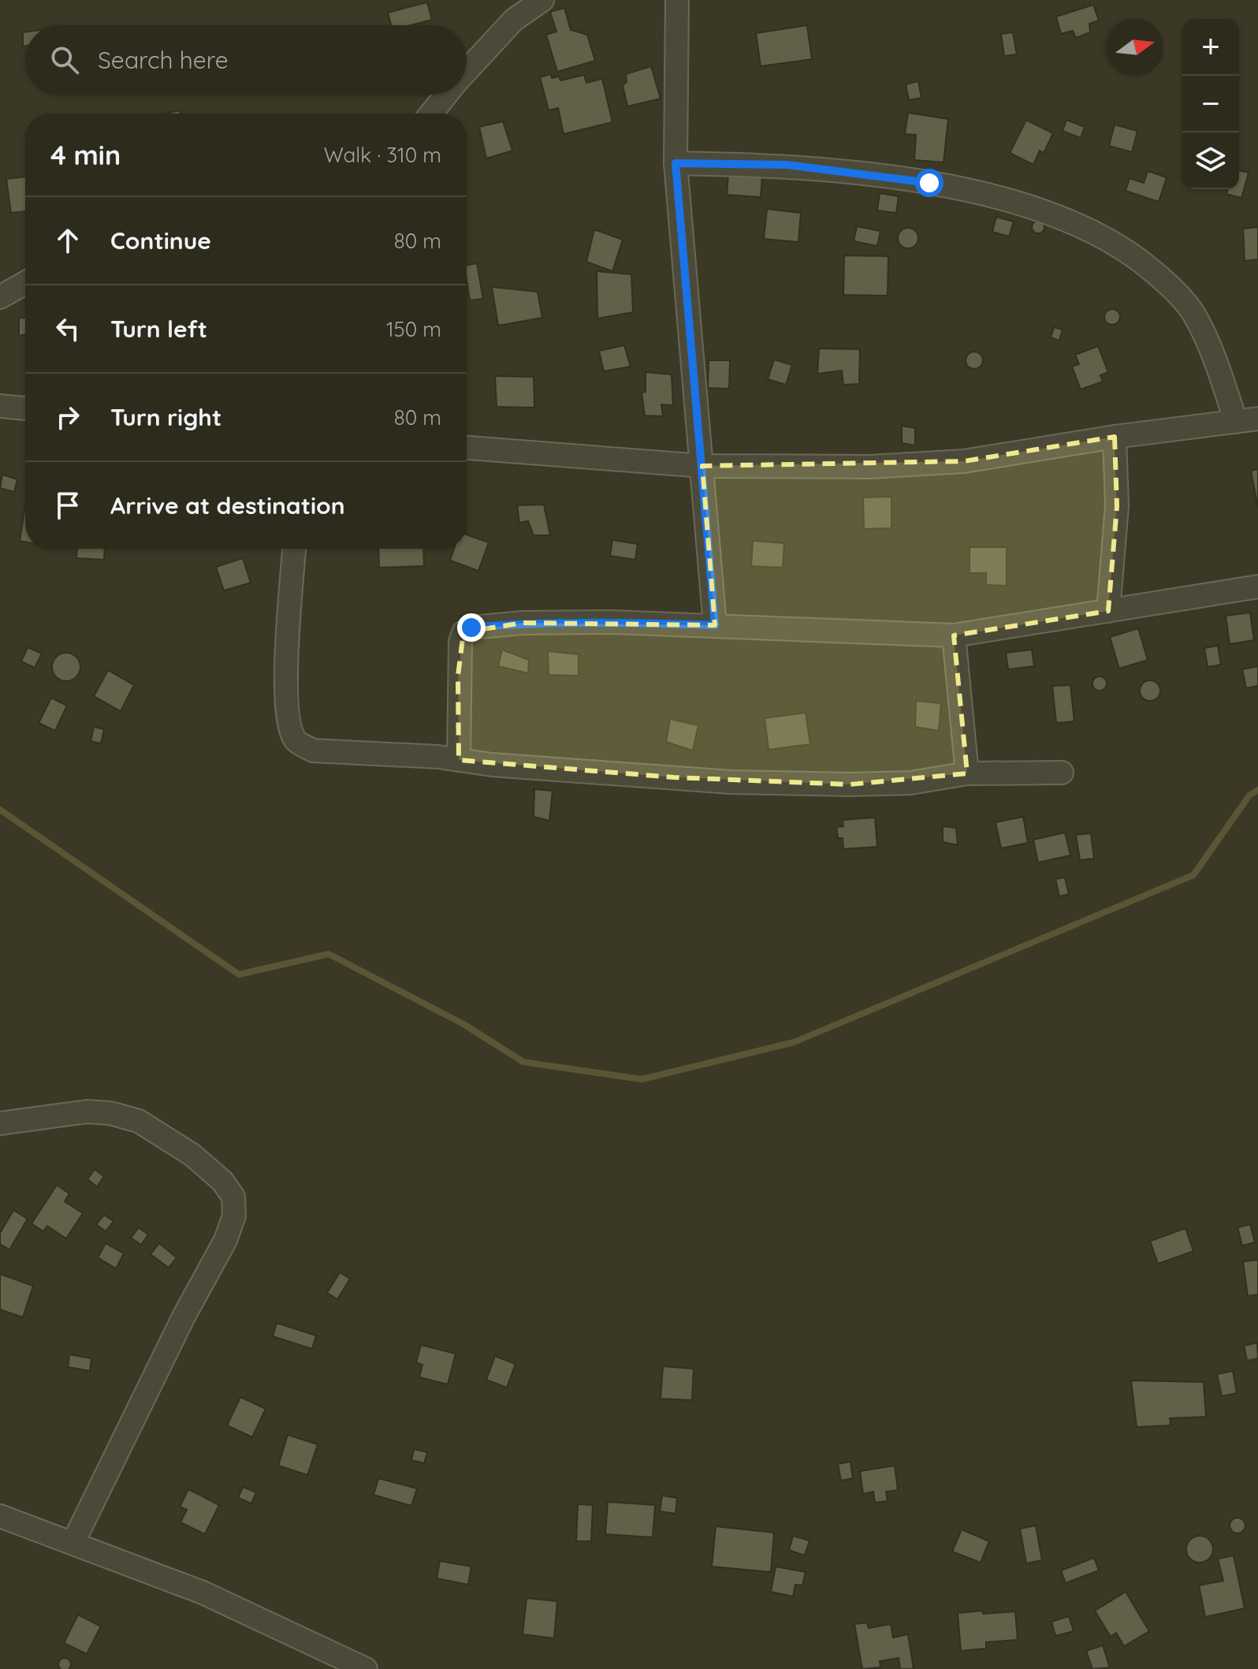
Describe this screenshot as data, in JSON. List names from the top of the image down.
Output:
{
  "north": "right",
  "page": {
    "map_buttons": ["+", "−"],
    "search": "Search here",
    "heading": ["4 min", "Walk · 310 m"],
    "list": [
      ["Continue", "80 m"],
      ["Turn left", "150 m"],
      ["Turn right", "80 m"],
      "Arrive at destination"
    ]
  }
}
